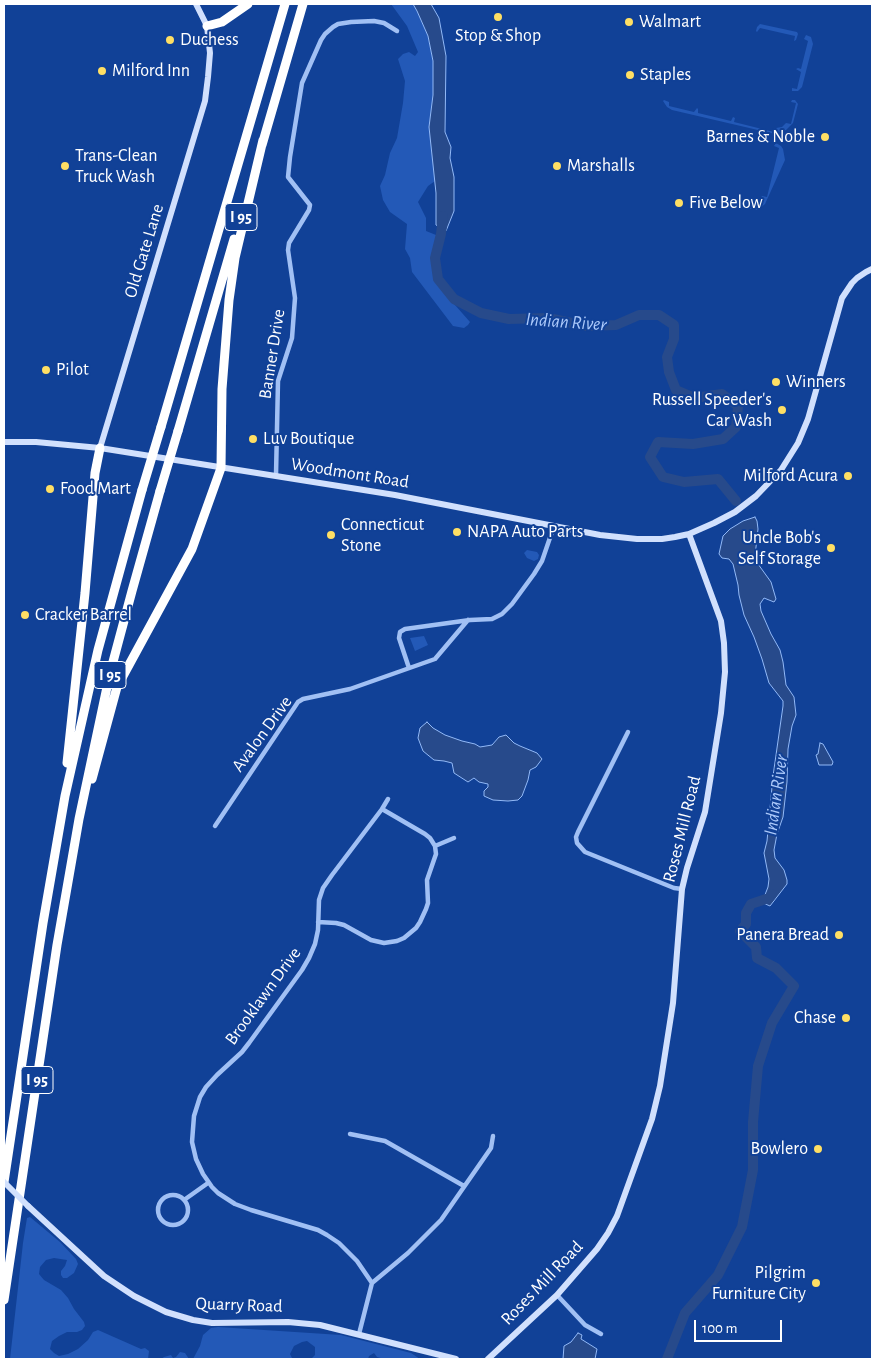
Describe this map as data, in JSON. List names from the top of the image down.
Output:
{
  "streets": {
    "highway": ["I 95"],
    "main road": [
      "Old Gate Lane",
      "Woodmont Road",
      "Roses Mill Road",
      "Quarry Road"
    ],
    "street": ["Banner Drive", "Avalon Drive", "Brooklawn Drive"]
  },
  "crossings": [
    ["I 95", "Quarry Road"],
    ["Old Gate Lane", "Woodmont Road"],
    ["Banner Drive", "Woodmont Road"],
    ["Woodmont Road", "Roses Mill Road"]
  ],
  "water": ["Indian River"],
  "places": [
    "Stop & Shop",
    "Walmart",
    "Duchess",
    "Milford Inn",
    "Staples",
    "Barnes & Noble",
    "Trans-Clean Truck Wash",
    "Marshalls",
    "Five Below",
    "Pilot",
    "Winners",
    "Russell Speeder's Car Wash",
    "Luv Boutique",
    "Milford Acura",
    "Food Mart",
    "NAPA Auto Parts",
    "Connecticut Stone",
    "Uncle Bob's Self Storage",
    "Cracker Barrel",
    "Panera Bread",
    "Chase",
    "Bowlero",
    "Pilgrim Furniture City"
  ],
  "scale_bar": "100 m"
}
